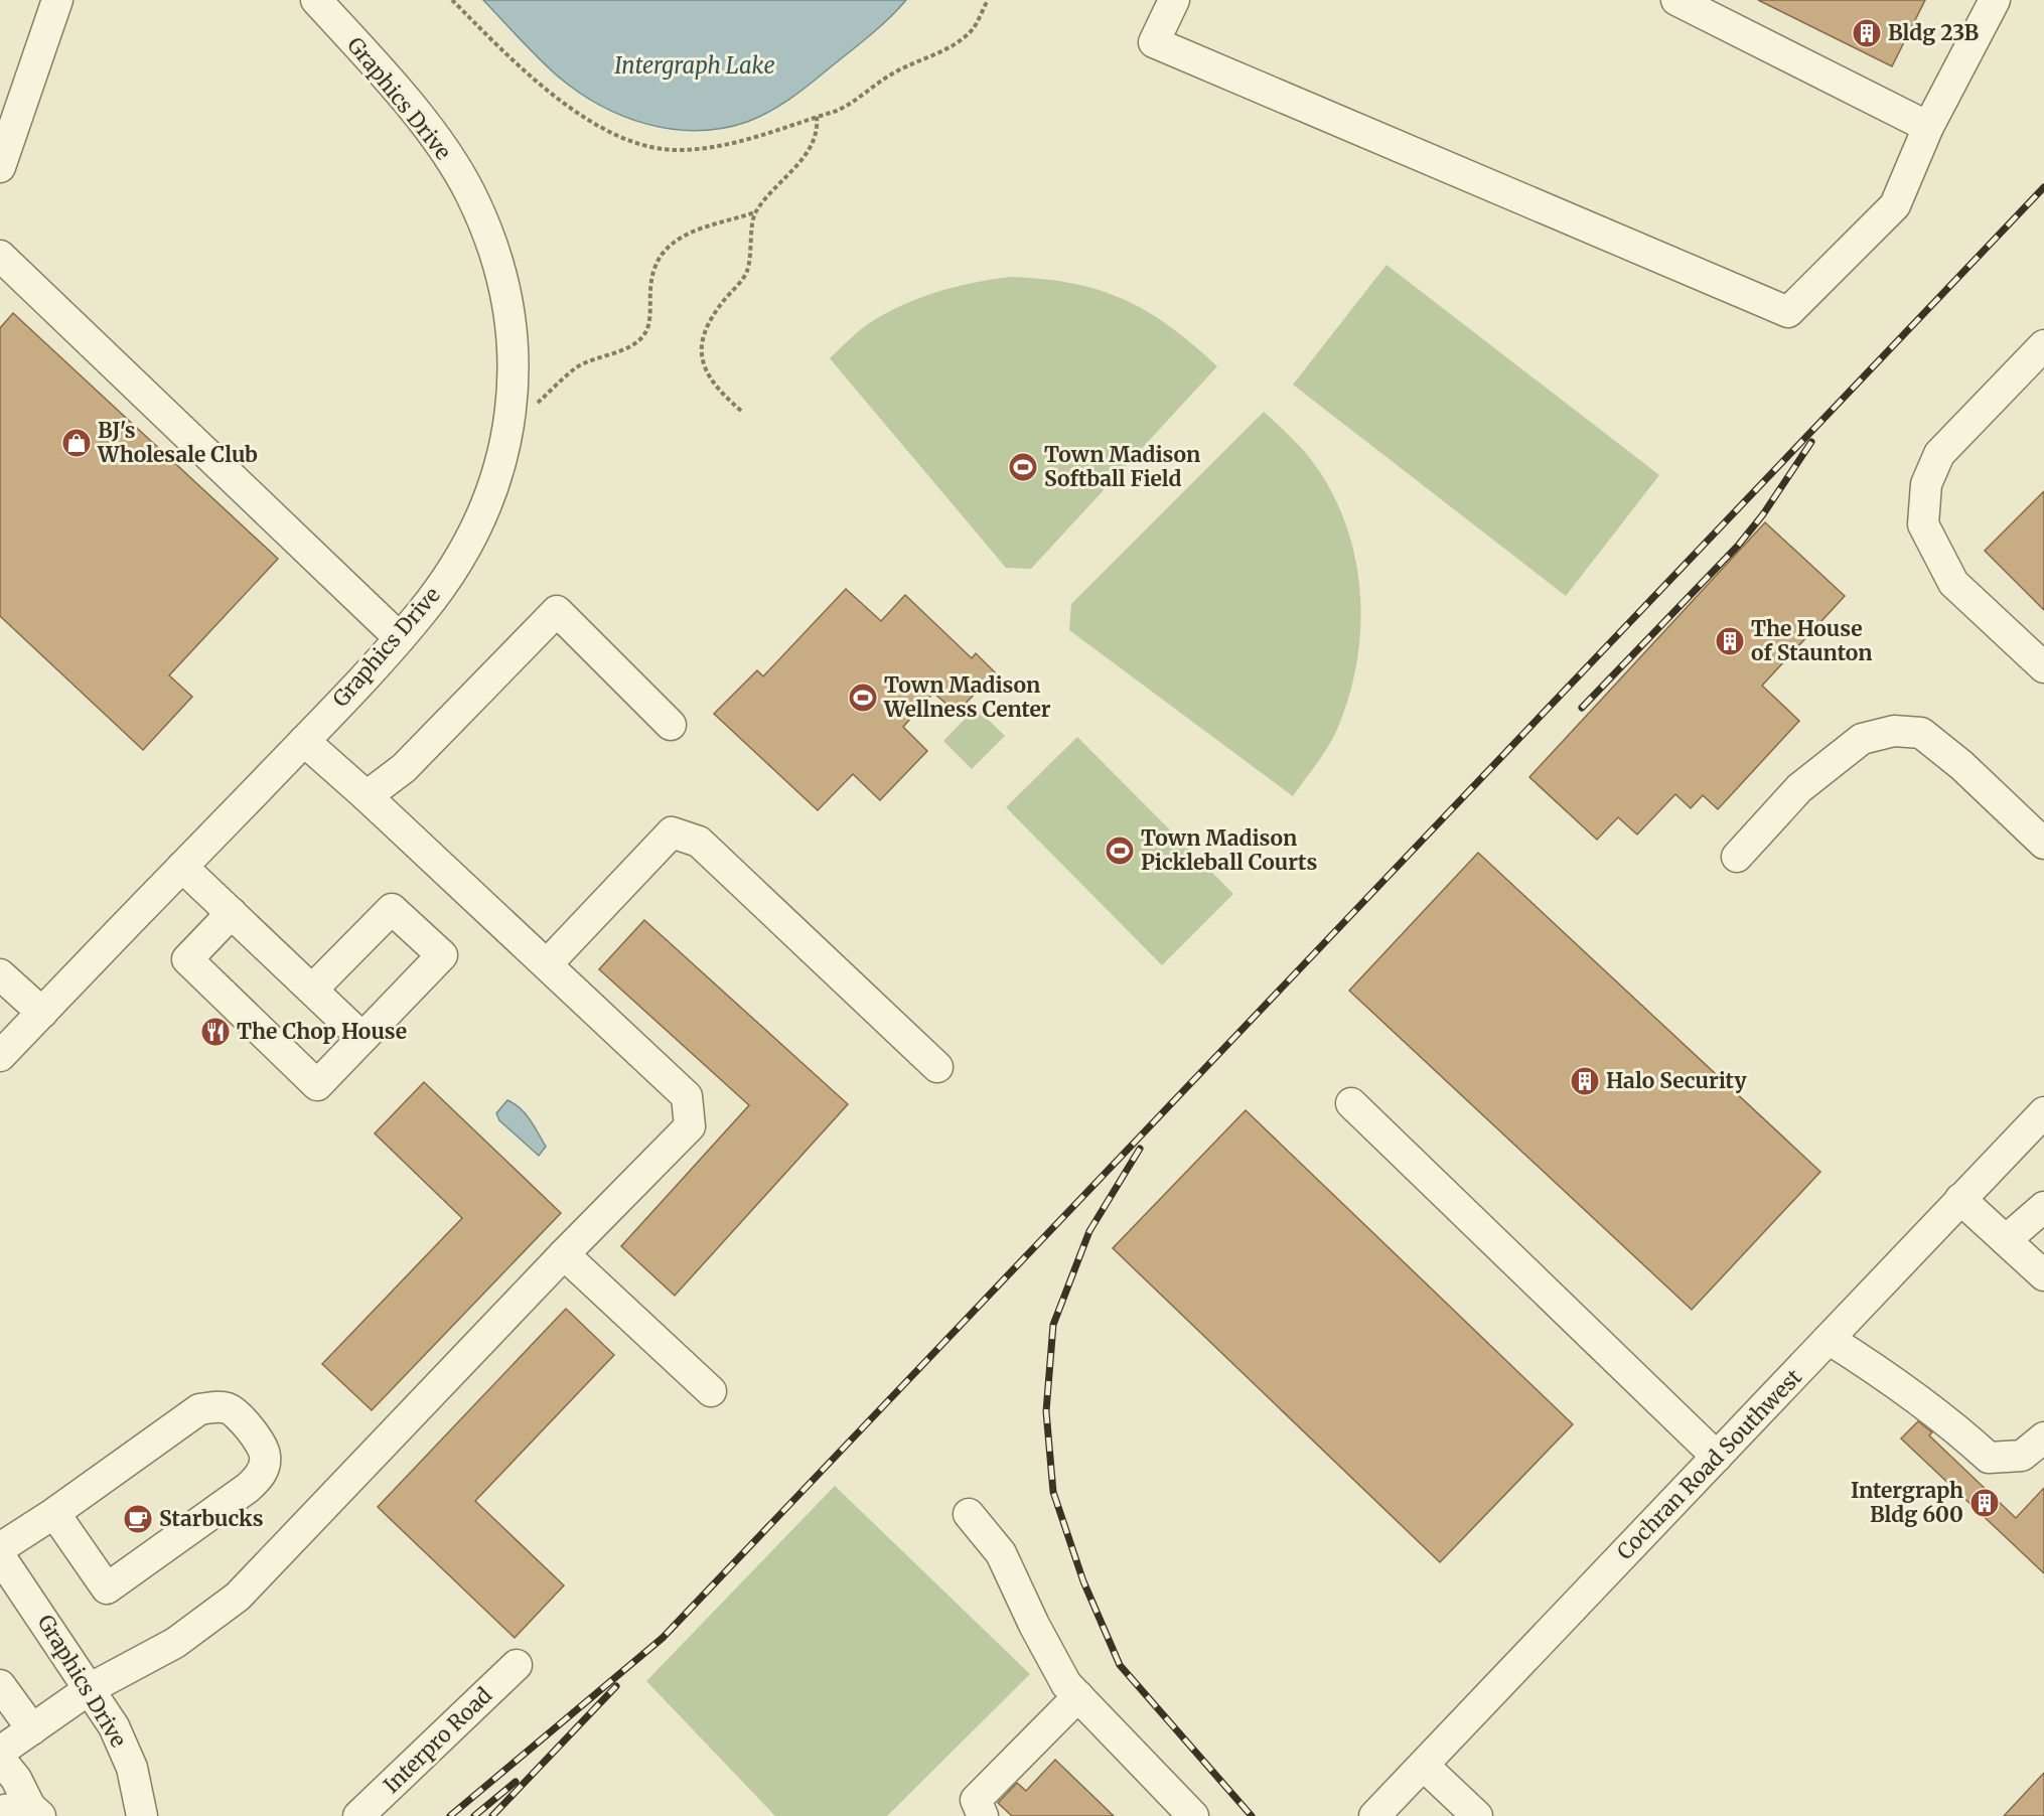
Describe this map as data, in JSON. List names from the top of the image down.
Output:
{
  "streets": {
    "street": ["Graphics Drive", "Cochran Road Southwest", "Interpro Road"]
  },
  "water": ["Intergraph Lake"],
  "places": {
    "building": [
      "Bldg 23B",
      "The House of Staunton",
      "Halo Security",
      "Intergraph Bldg 600"
    ],
    "shop": ["BJ's Wholesale Club"],
    "sports": ["Town Madison Softball Field", "Town Madison Wellness Center", "Town Madison Pickleball Courts"],
    "restaurant": ["The Chop House"],
    "cafe": ["Starbucks"]
  }
}
